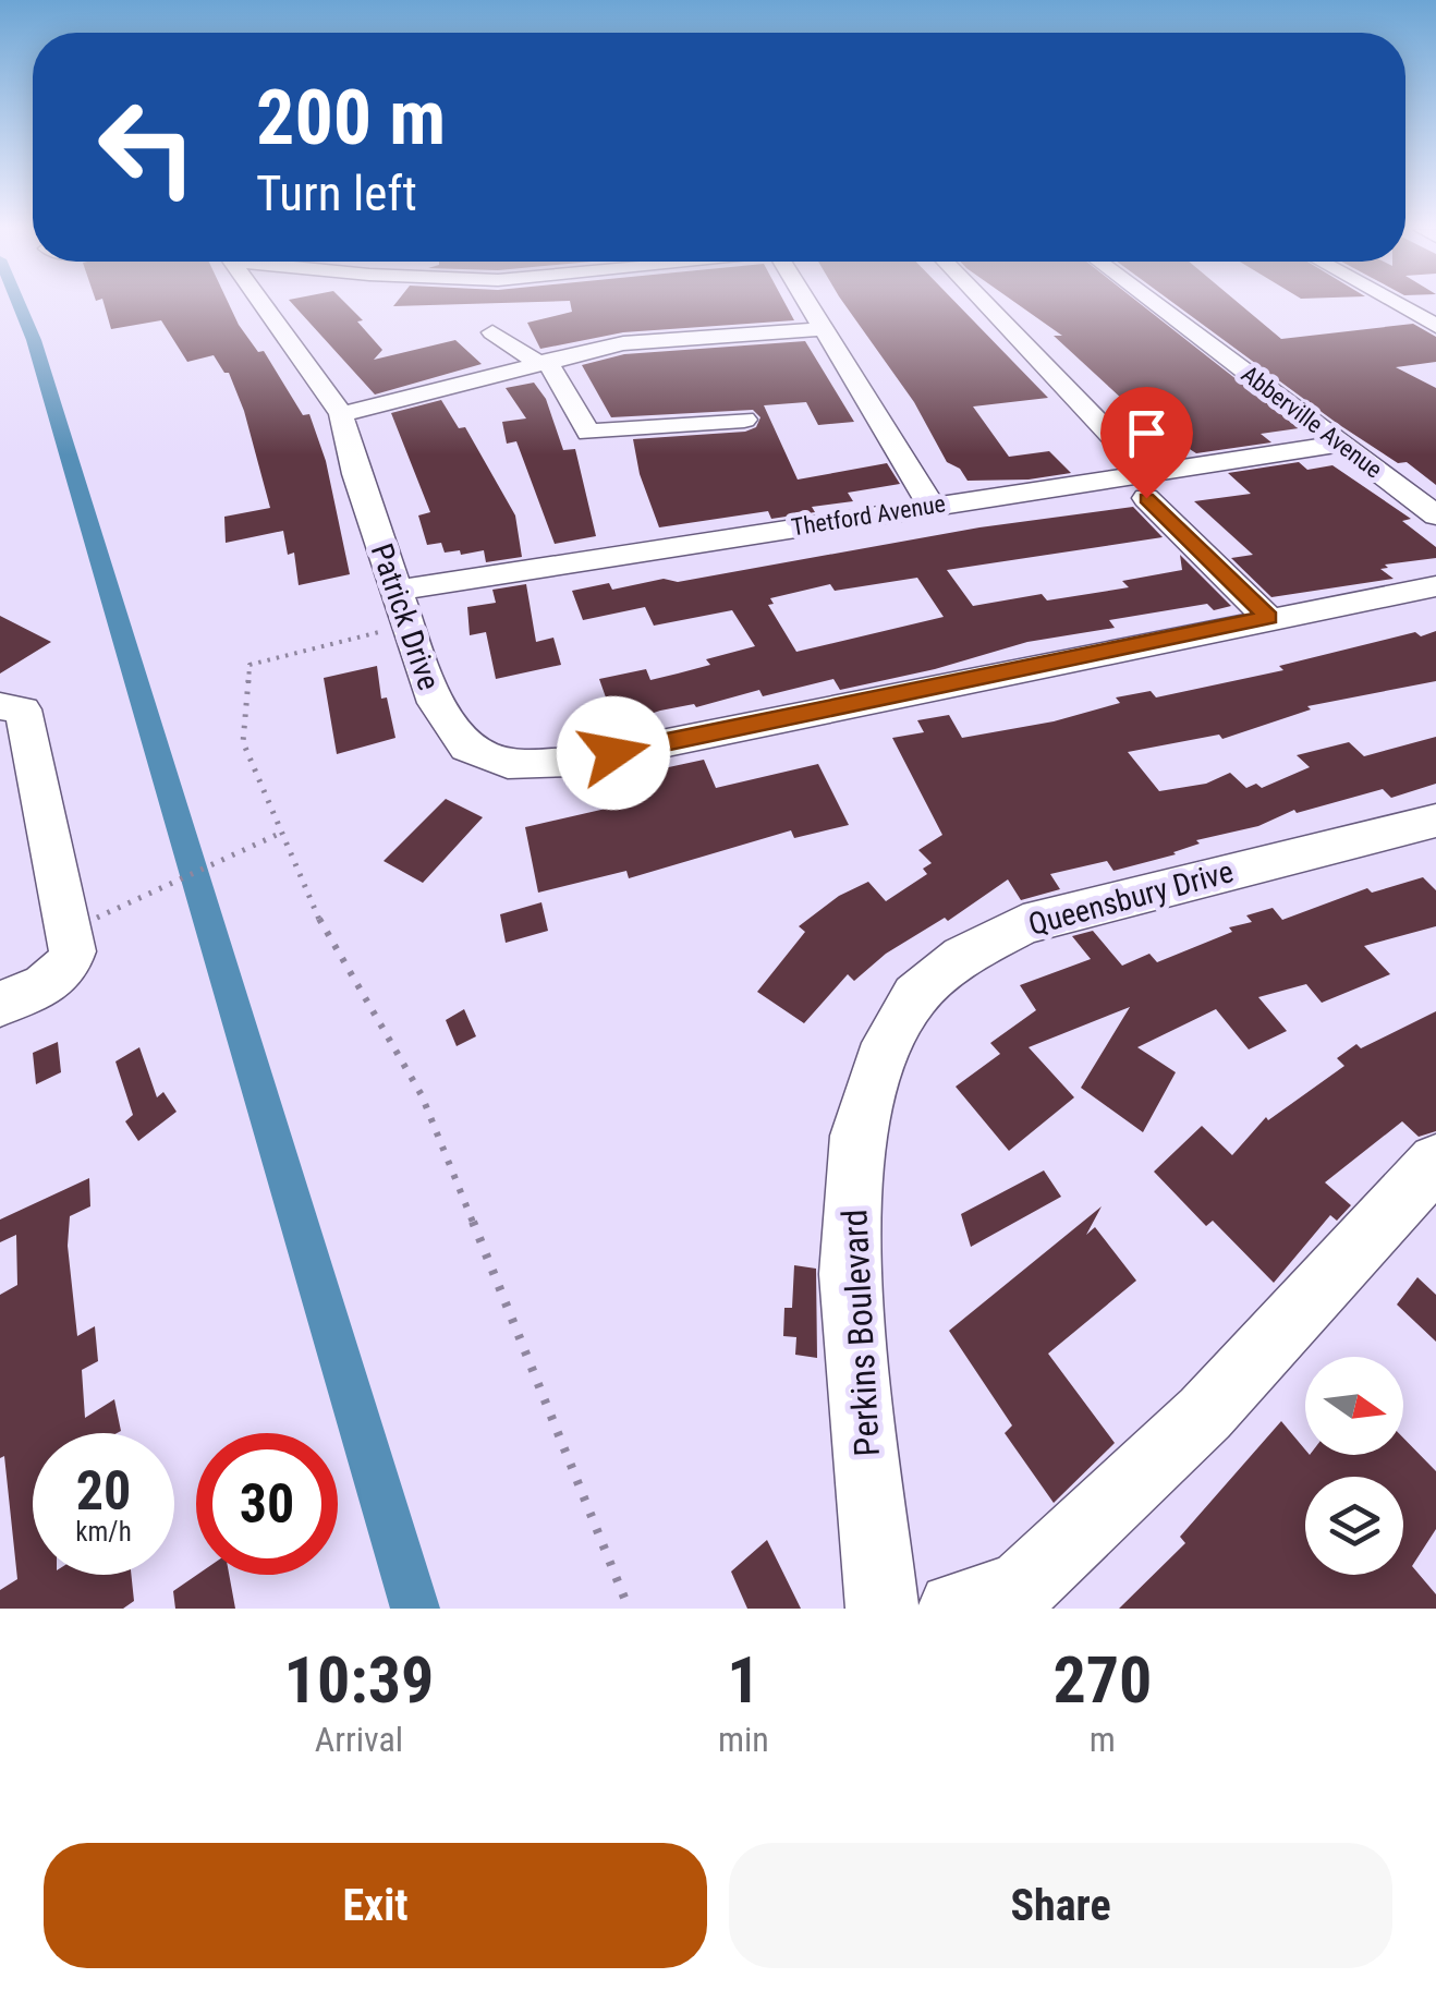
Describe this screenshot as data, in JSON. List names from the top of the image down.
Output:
{
  "streets": {
    "street": [
      "Abberville Avenue",
      "Thetford Avenue",
      "Patrick Drive",
      "Queensbury Drive",
      "Perkins Boulevard"
    ]
  },
  "crossings": [
    ["Abberville Avenue", "Thetford Avenue"],
    ["Thetford Avenue", "Patrick Drive"],
    ["Queensbury Drive", "Perkins Boulevard"]
  ],
  "north": "right",
  "page": {
    "turn": ["200 m", "Turn left"],
    "speed": "20 km/h",
    "limit": "30",
    "eta": [
      "10:39",
      "Arrival",
      "1",
      "min",
      "270",
      "m"
    ],
    "buttons": ["Exit", "Share"]
  }
}
